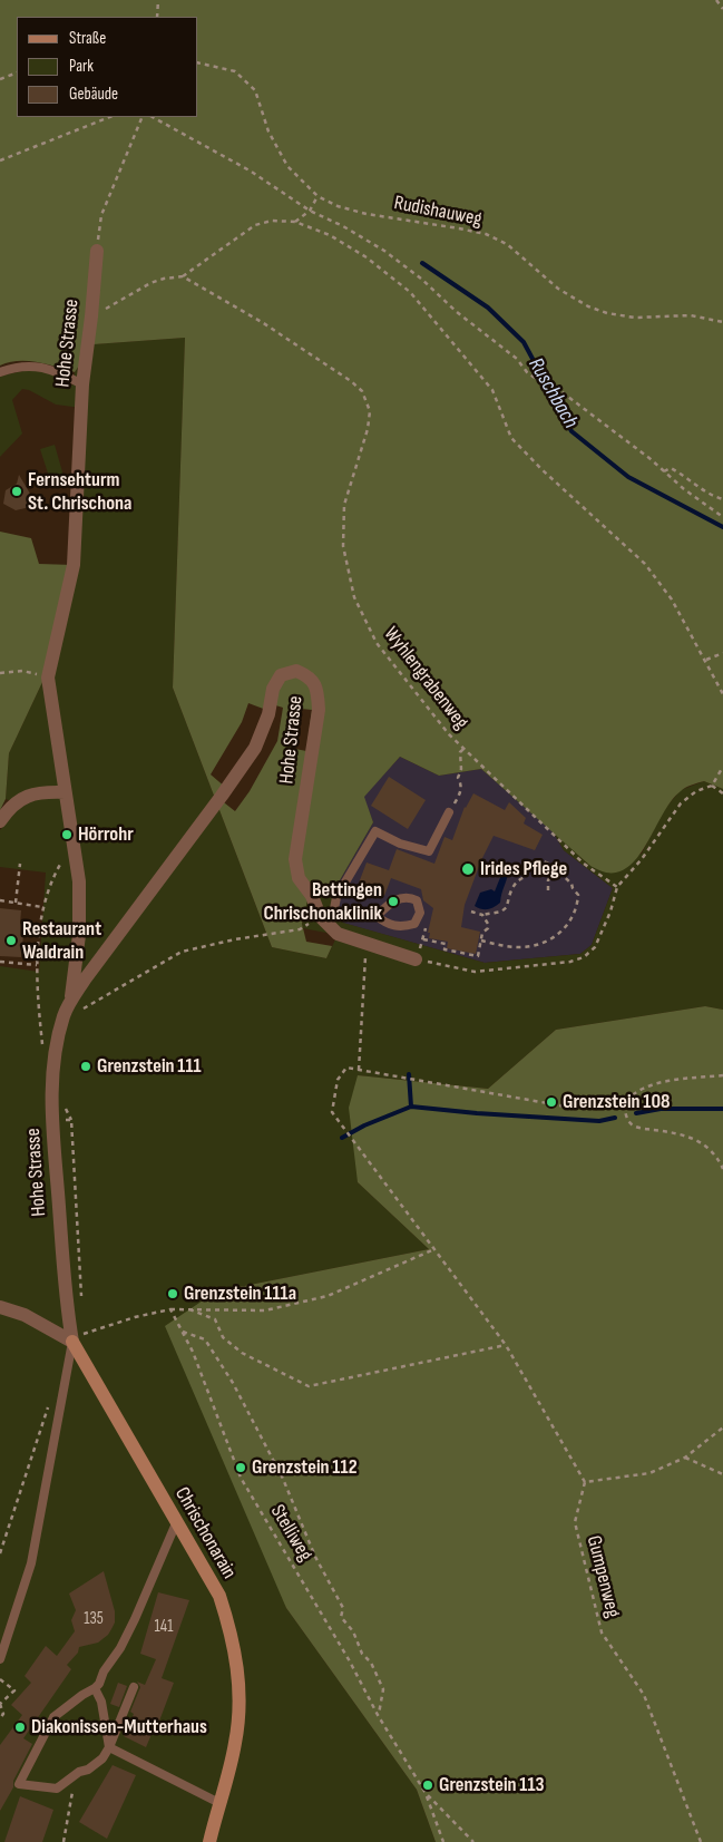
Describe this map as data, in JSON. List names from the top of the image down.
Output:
{
  "streets": {
    "street": ["Hohe Strasse", "Chrischonarain"],
    "path": [
      "Rudishauweg",
      "Wyhlengrabenweg",
      "Stelliweg",
      "Gumpenweg"
    ]
  },
  "crossings": [
    ["Hohe Strasse", "Chrischonarain"]
  ],
  "water": ["Ruschbach"],
  "places": [
    "Fernsehturm St. Chrischona",
    "Hörrohr",
    "Irides Pflege",
    "Bettingen Chrischonaklinik",
    "Restaurant Waldrain",
    "Grenzstein 111",
    "Grenzstein 108",
    "Grenzstein 111a",
    "Grenzstein 112",
    "Diakonissen-Mutterhaus",
    "Grenzstein 113"
  ],
  "house_numbers": ["135", "141"],
  "legend": ["Straße", "Park", "Gebäude"]
}
